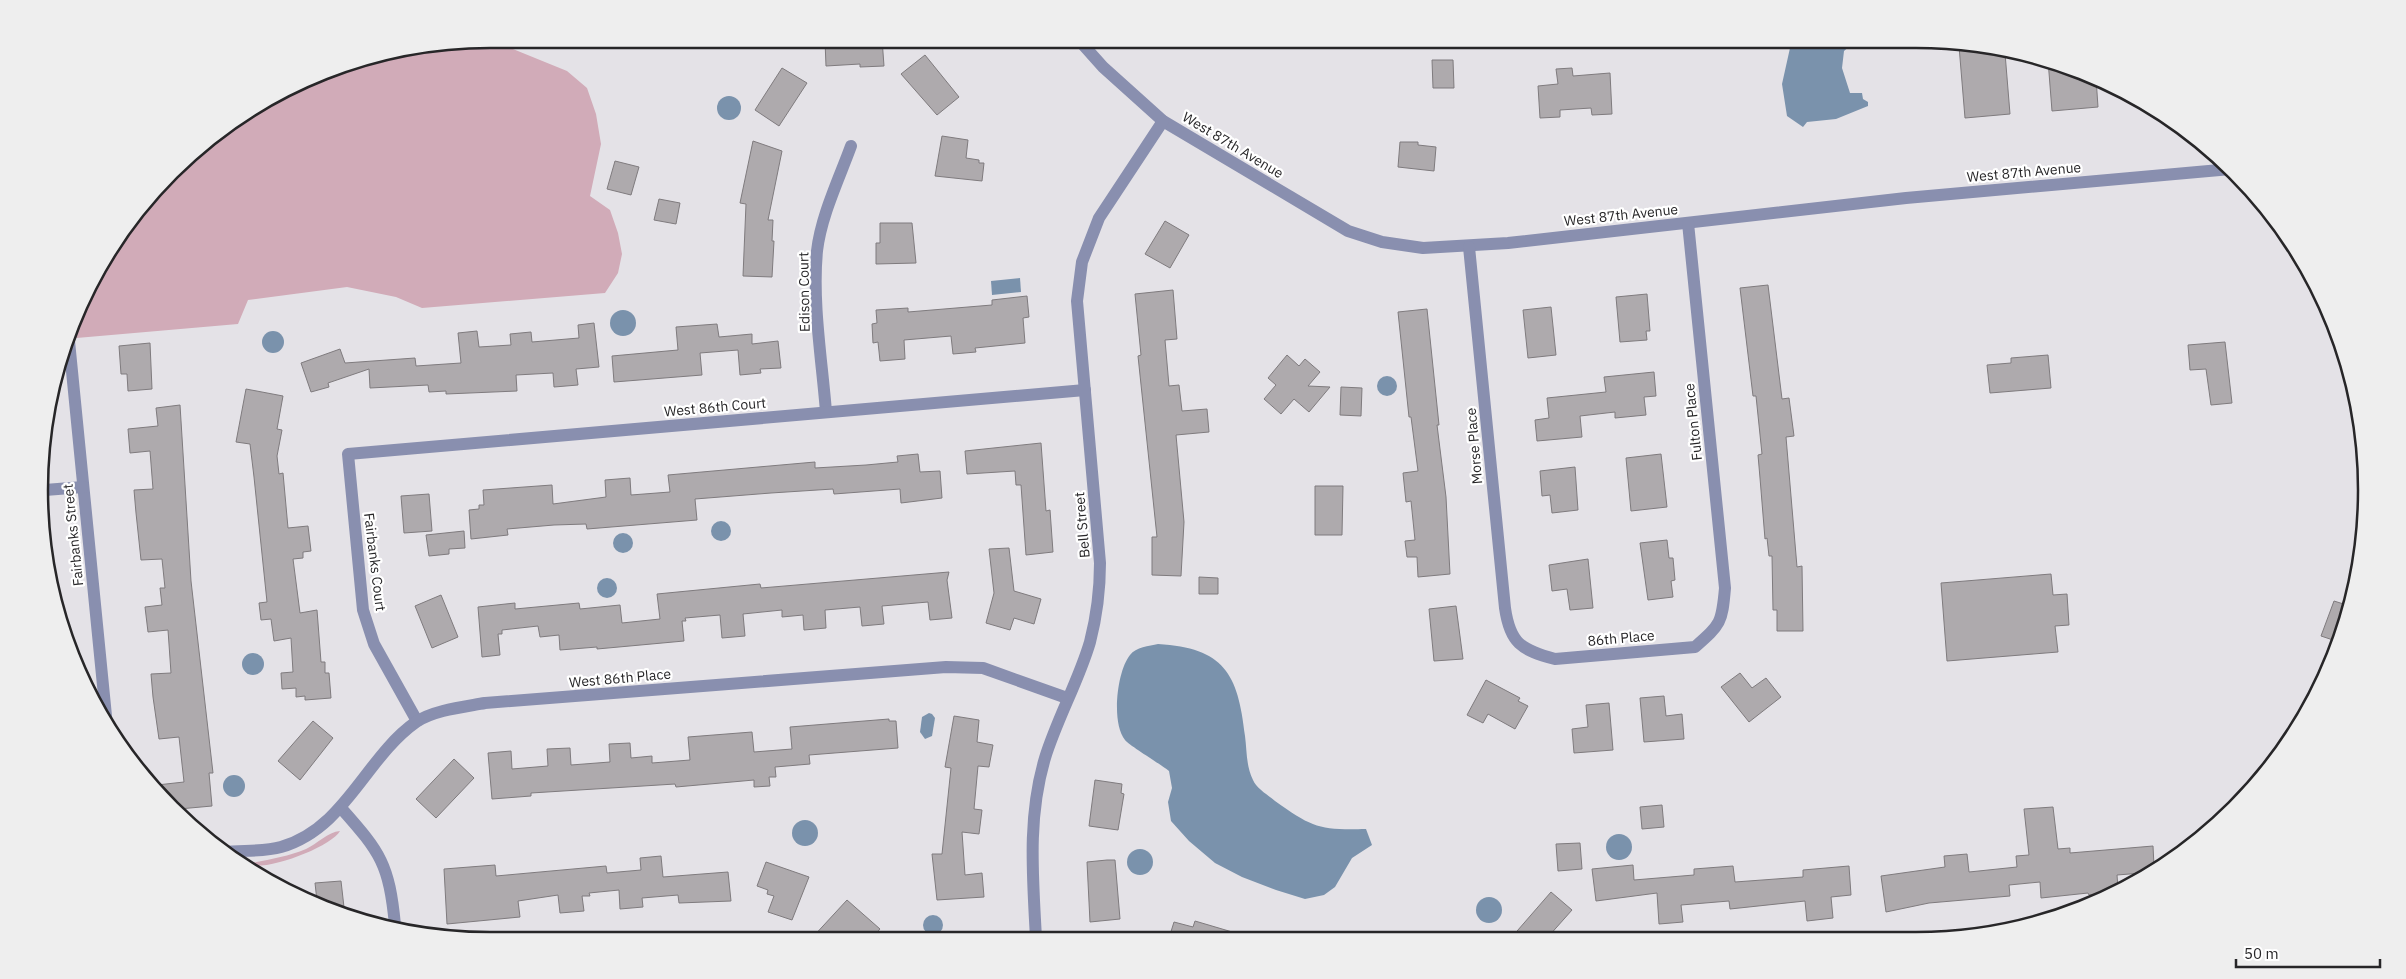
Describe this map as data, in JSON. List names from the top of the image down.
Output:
{
  "streets": {
    "street": [
      "West 87th Avenue",
      "Edison Court",
      "West 86th Court",
      "Fulton Place",
      "Morse Place",
      "Bell Street",
      "Fairbanks Street",
      "Fairbanks Court",
      "86th Place",
      "West 86th Place"
    ]
  },
  "crossings": [
    ["West 87th Avenue", "Fulton Place"],
    ["West 87th Avenue", "Morse Place"],
    ["West 87th Avenue", "Bell Street"],
    ["Edison Court", "West 86th Court"],
    ["West 86th Court", "Bell Street"],
    ["West 86th Court", "Fairbanks Court"],
    ["Fulton Place", "86th Place"],
    ["Morse Place", "86th Place"],
    ["Bell Street", "West 86th Place"],
    ["Fairbanks Court", "West 86th Place"]
  ],
  "scale_bar": "50 m"
}
